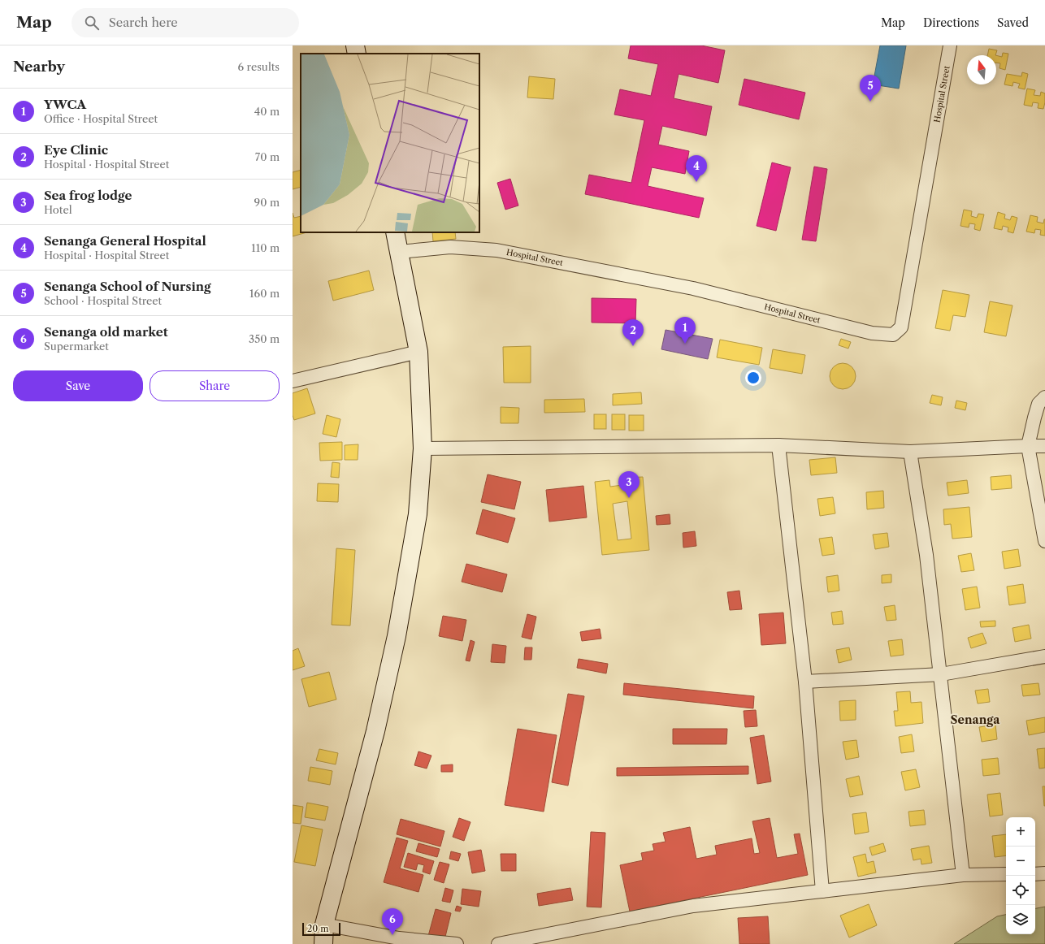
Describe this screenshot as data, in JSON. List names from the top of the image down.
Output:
{
  "streets": {
    "street": ["Hospital Street"]
  },
  "districts": ["Senanga"],
  "scale_bar": "20 m",
  "north": "top",
  "page": {
    "header": "Map",
    "search": "Search here",
    "nav": ["Map", "Directions", "Saved"],
    "heading": ["Nearby", "6 results"],
    "pins": [
      "5",
      "4",
      "1",
      "2",
      "3",
      "6"
    ],
    "list": [
      {
        "mark": "1",
        "name": "YWCA",
        "note": "Office · Hospital Street",
        "value": "40 m"
      },
      {
        "mark": "2",
        "name": "Eye Clinic",
        "note": "Hospital · Hospital Street",
        "value": "70 m"
      },
      {
        "mark": "3",
        "name": "Sea frog lodge",
        "note": "Hotel",
        "value": "90 m"
      },
      {
        "mark": "4",
        "name": "Senanga General Hospital",
        "note": "Hospital · Hospital Street",
        "value": "110 m"
      },
      {
        "mark": "5",
        "name": "Senanga School of Nursing",
        "note": "School · Hospital Street",
        "value": "160 m"
      },
      {
        "mark": "6",
        "name": "Senanga old market",
        "note": "Supermarket",
        "value": "350 m"
      }
    ],
    "buttons": ["Save", "Share"],
    "map_buttons": ["+", "−"],
    "scale": "20 m"
  }
}
